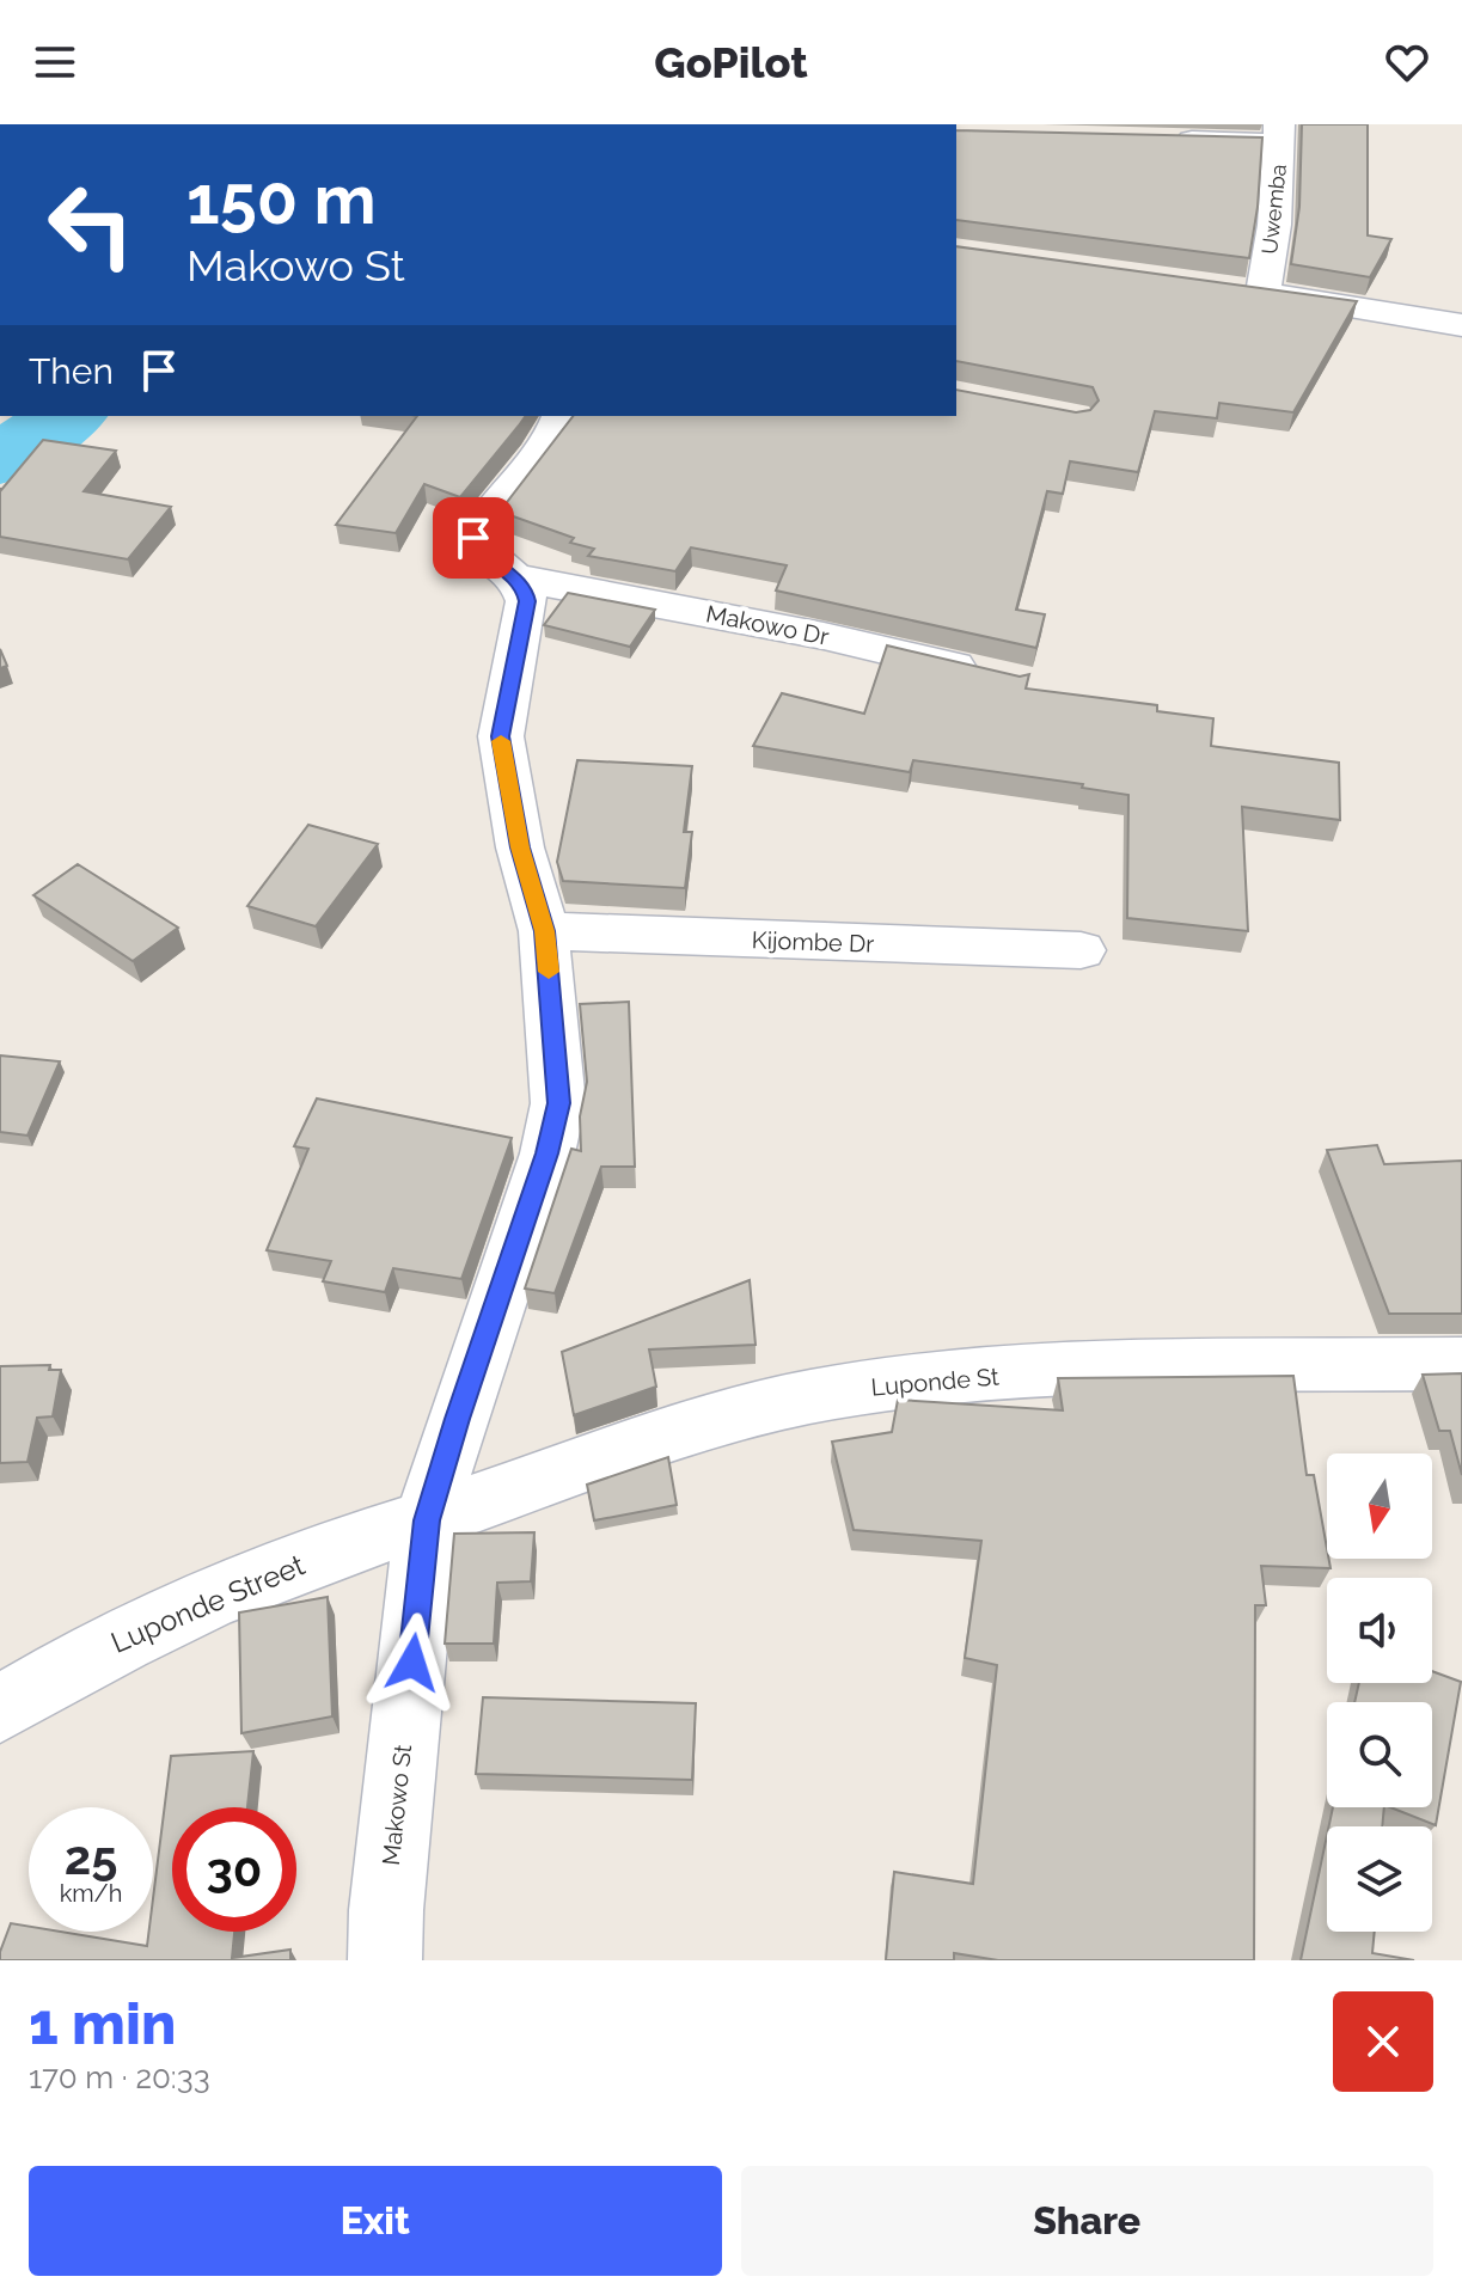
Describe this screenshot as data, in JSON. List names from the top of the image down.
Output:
{
  "streets": {
    "street": [
      "Uwemba",
      "Makowo Dr",
      "Kijombe Dr",
      "Luponde St",
      "Luponde Street",
      "Makowo St"
    ]
  },
  "crossings": [
    ["Makowo Dr", "Makowo St"],
    ["Kijombe Dr", "Makowo St"],
    ["Luponde St", "Luponde Street"],
    ["Luponde St", "Makowo St"],
    ["Luponde Street", "Makowo St"]
  ],
  "north": "bottom",
  "page": {
    "header": "GoPilot",
    "turn": ["150 m", "Makowo St"],
    "then": "Then",
    "speed": "25 km/h",
    "limit": "30",
    "heading": ["1 min", "170 m · 20:33"],
    "buttons": ["Exit", "Share"]
  }
}
